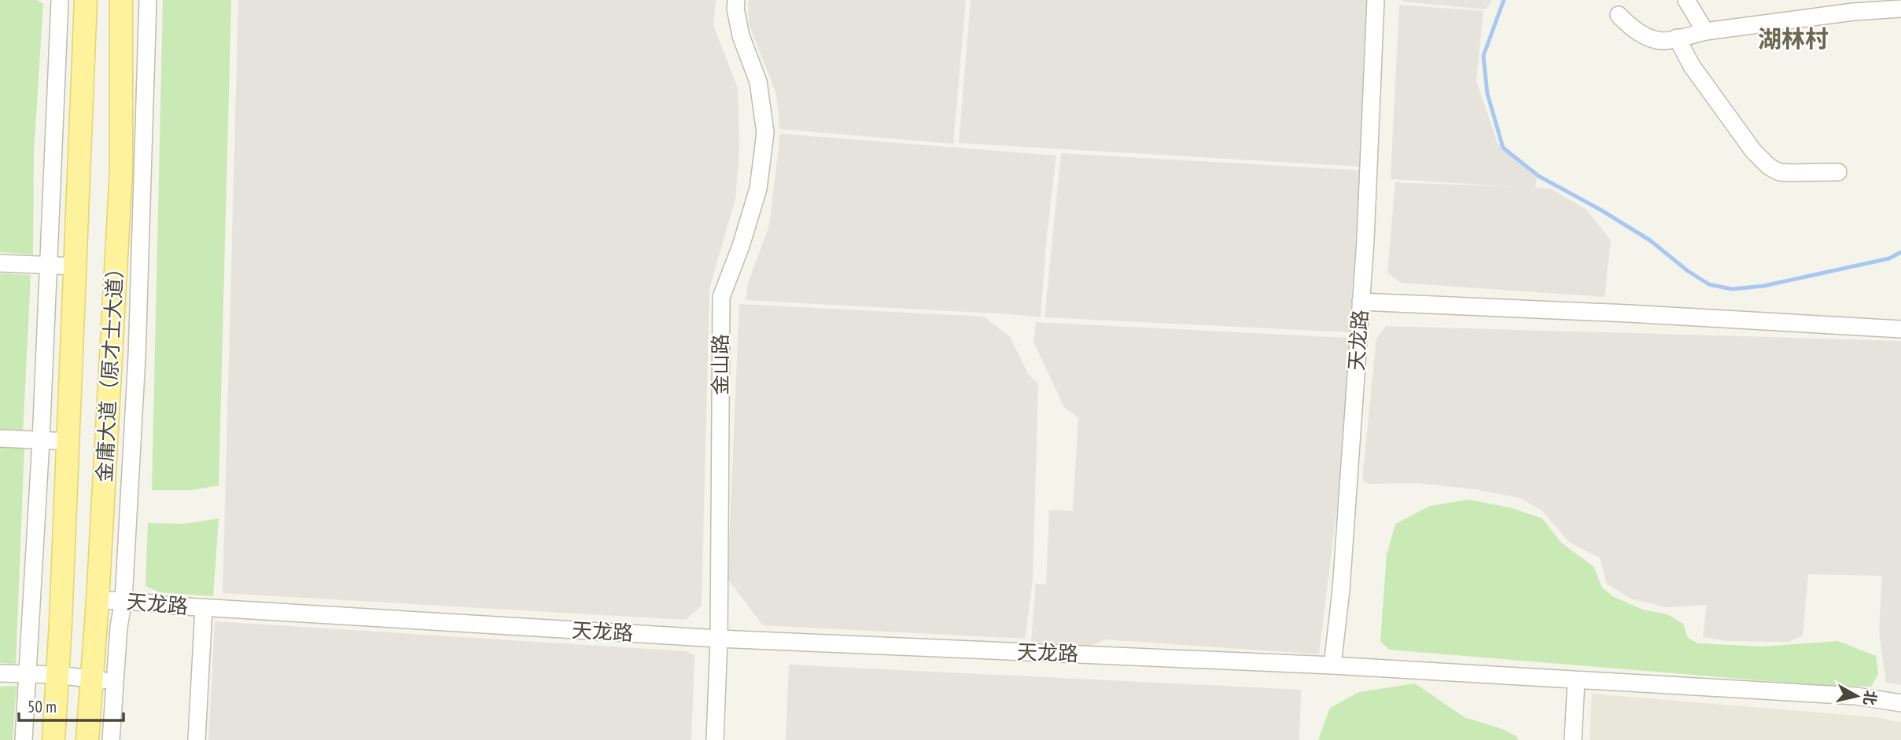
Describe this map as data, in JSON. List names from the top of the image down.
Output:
{
  "streets": {
    "main road": ["金庸大道（原才士大道）"],
    "street": ["天龙路", "金山路"]
  },
  "crossings": [
    ["天龙路", "金山路"],
    ["天龙路", "金庸大道（原才士大道）"]
  ],
  "districts": ["湖林村"],
  "scale_bar": "50 m",
  "north": "right"
}
